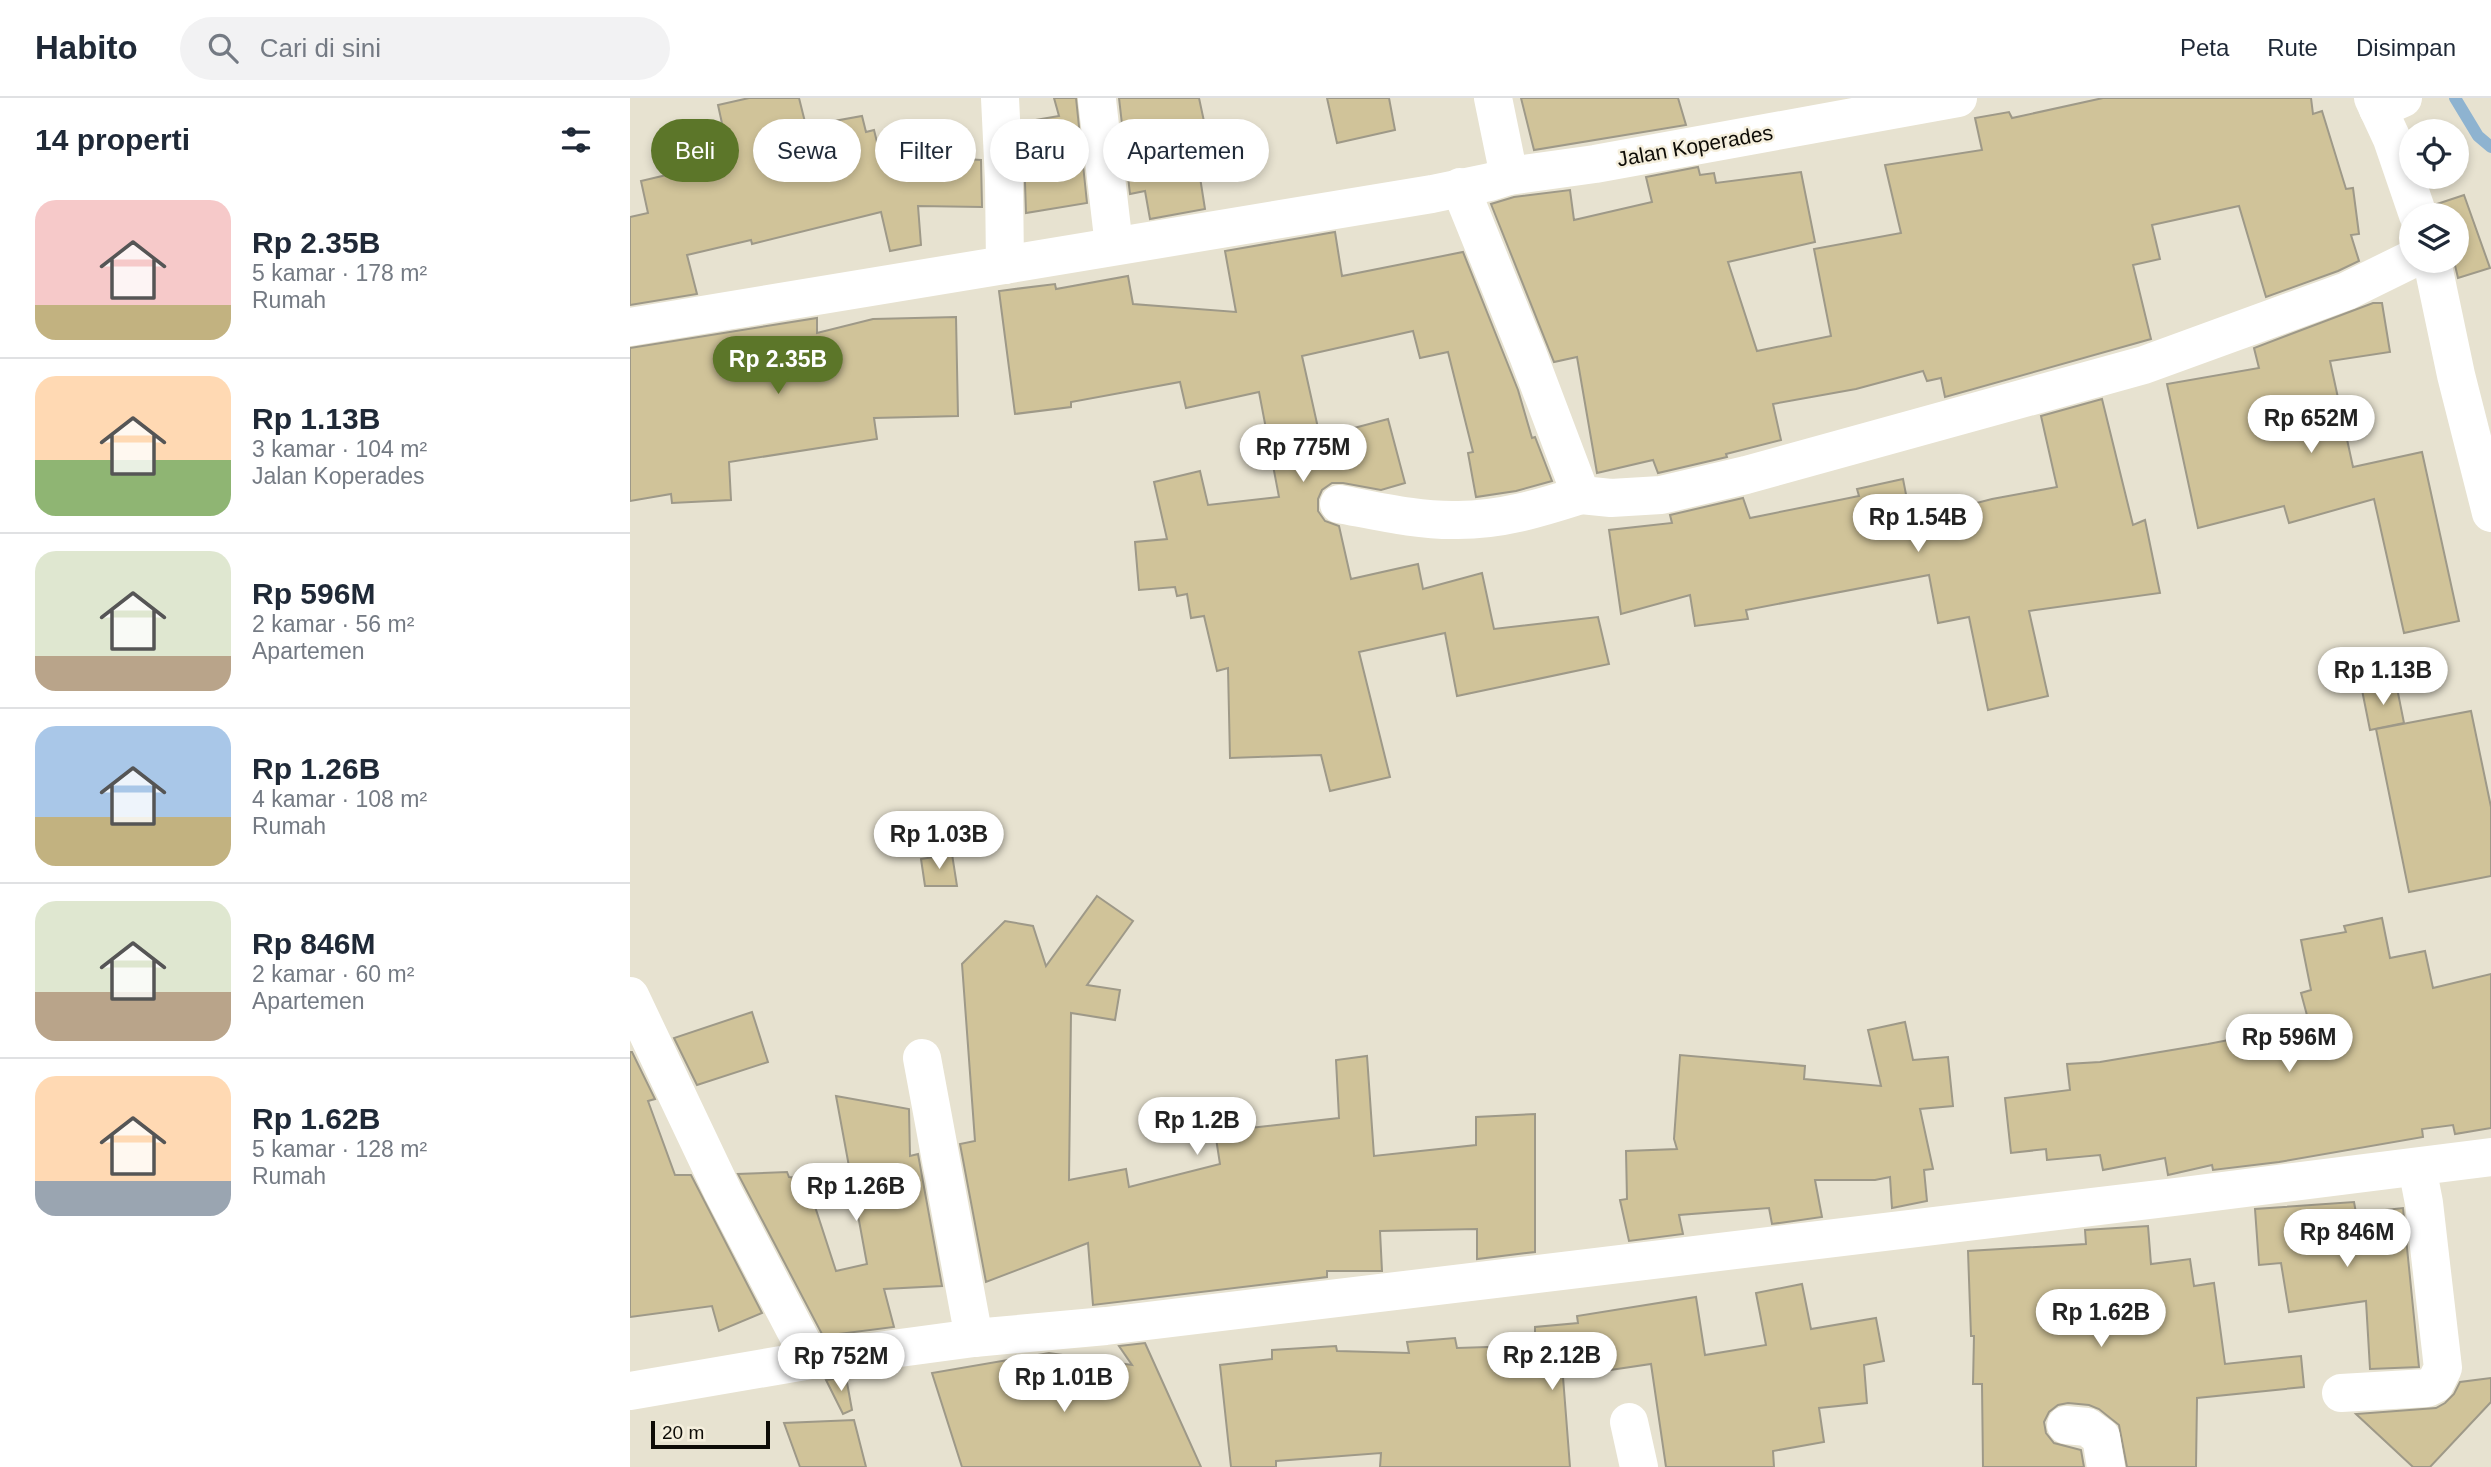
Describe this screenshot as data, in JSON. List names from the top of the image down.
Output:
{
  "streets": {
    "street": ["Jalan Koperades"]
  },
  "scale_bar": "20 m",
  "page": {
    "header": "Habito",
    "search": "Cari di sini",
    "nav": ["Peta", "Rute", "Disimpan"],
    "heading": "14 properti",
    "chip": [
      "Beli",
      "Sewa",
      "Filter",
      "Baru",
      "Apartemen"
    ],
    "list": [
      {
        "name": "Rp 2.35B",
        "note": "5 kamar · 178 m² · Rumah"
      },
      {
        "name": "Rp 1.13B",
        "note": "3 kamar · 104 m² · Jalan Koperades"
      },
      {
        "name": "Rp 596M",
        "note": "2 kamar · 56 m² · Apartemen"
      },
      {
        "name": "Rp 1.26B",
        "note": "4 kamar · 108 m² · Rumah"
      },
      {
        "name": "Rp 846M",
        "note": "2 kamar · 60 m² · Apartemen"
      },
      {
        "name": "Rp 1.62B",
        "note": "5 kamar · 128 m² · Rumah"
      }
    ],
    "price": [
      "Rp 2.35B",
      "Rp 652M",
      "Rp 775M",
      "Rp 1.54B",
      "Rp 1.13B",
      "Rp 1.03B",
      "Rp 596M",
      "Rp 1.2B",
      "Rp 1.26B",
      "Rp 846M",
      "Rp 1.62B",
      "Rp 2.12B",
      "Rp 752M",
      "Rp 1.01B"
    ],
    "scale": "20 m"
  }
}
